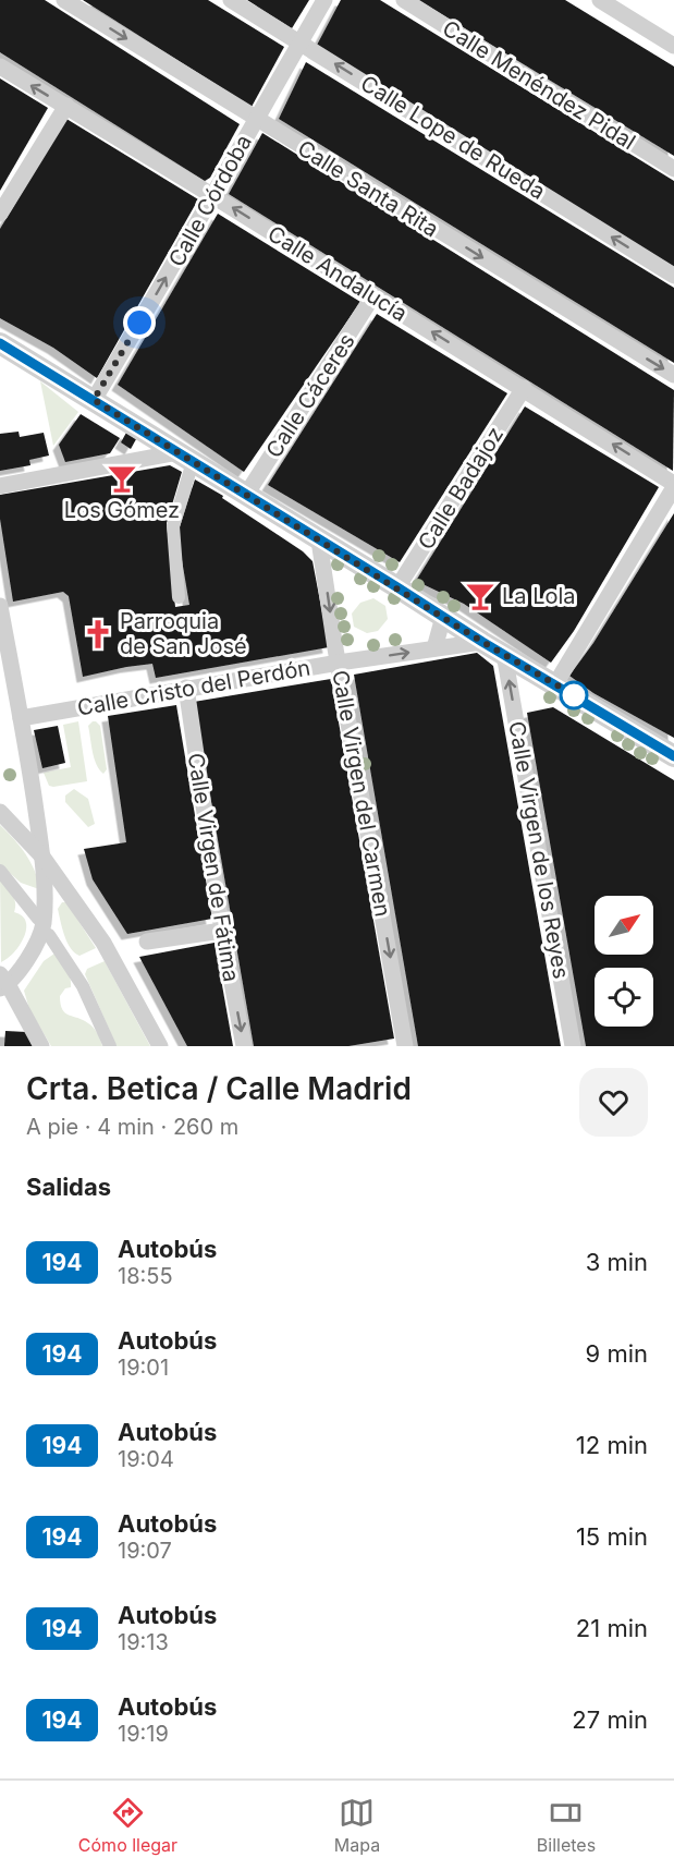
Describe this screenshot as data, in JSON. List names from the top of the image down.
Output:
{
  "streets": {
    "street": [
      "Calle Menéndez Pidal",
      "Calle Lope de Rueda",
      "Calle Santa Rita",
      "Calle Córdoba",
      "Calle Andalucía",
      "Calle Cáceres",
      "Calle Badajoz",
      "Calle Cristo del Perdón",
      "Calle Virgen del Carmen",
      "Calle Virgen de los Reyes",
      "Calle Virgen de Fátima"
    ]
  },
  "crossings": [
    ["Calle Lope de Rueda", "Calle Córdoba"],
    ["Calle Santa Rita", "Calle Córdoba"],
    ["Calle Córdoba", "Calle Andalucía"],
    ["Calle Andalucía", "Calle Cáceres"],
    ["Calle Andalucía", "Calle Badajoz"],
    ["Calle Cristo del Perdón", "Calle Virgen del Carmen"],
    ["Calle Cristo del Perdón", "Calle Virgen de Fátima"]
  ],
  "one_way": [
    "Calle Lope de Rueda",
    "Calle Santa Rita",
    "Calle Córdoba",
    "Calle Andalucía",
    "Calle Virgen del Carmen",
    "Calle Virgen de los Reyes"
  ],
  "places": {
    "bar": ["Los Gómez", "La Lola"],
    "church": ["Parroquia de San José"]
  },
  "lines": ["bus line 194"],
  "north": "top right",
  "page": {
    "heading": [
      ["Crta. Betica / Calle Madrid", "A pie · 4 min · 260 m"],
      "Salidas"
    ],
    "list": [
      {
        "mark": "194",
        "name": "Autobús",
        "note": "18:55",
        "value": "3 min"
      },
      {
        "mark": "194",
        "name": "Autobús",
        "note": "19:01",
        "value": "9 min"
      },
      {
        "mark": "194",
        "name": "Autobús",
        "note": "19:04",
        "value": "12 min"
      },
      {
        "mark": "194",
        "name": "Autobús",
        "note": "19:07",
        "value": "15 min"
      },
      {
        "mark": "194",
        "name": "Autobús",
        "note": "19:13",
        "value": "21 min"
      },
      {
        "mark": "194",
        "name": "Autobús",
        "note": "19:19",
        "value": "27 min"
      }
    ],
    "tabs": ["Cómo llegar", "Mapa", "Billetes"]
  }
}
